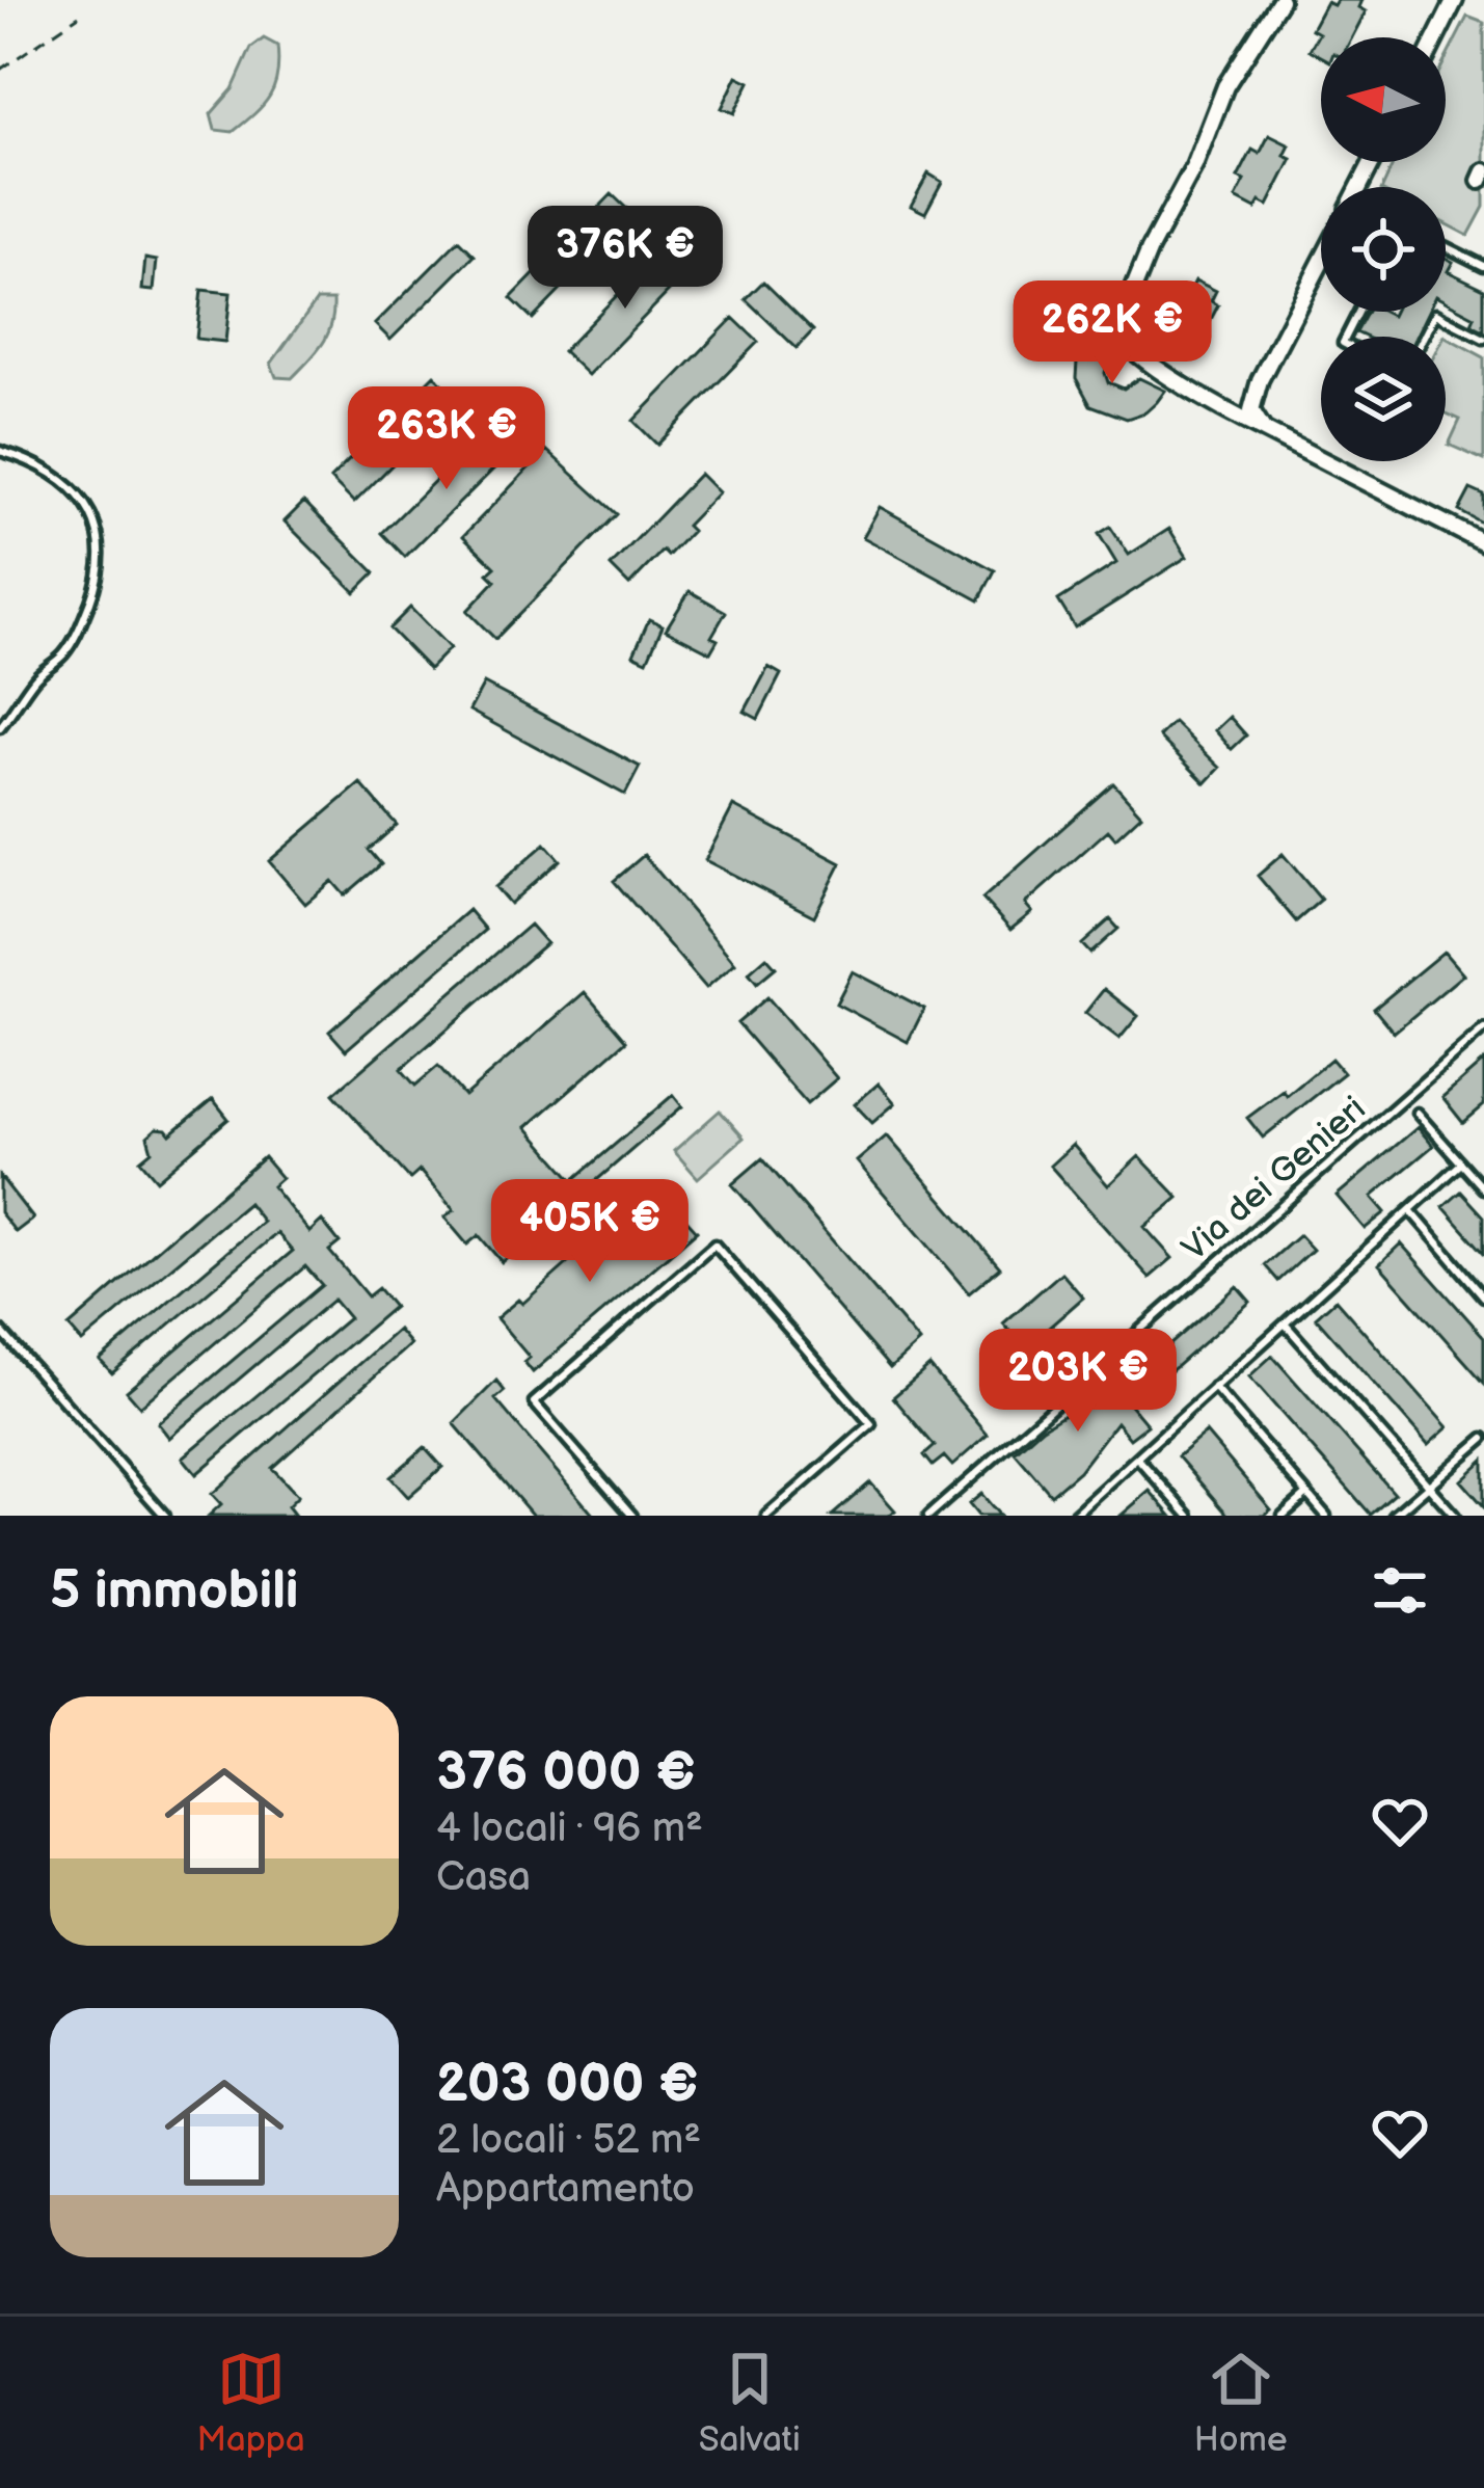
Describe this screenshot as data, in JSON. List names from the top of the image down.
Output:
{
  "streets": {
    "lane": ["Via dei Genieri"]
  },
  "north": "left",
  "page": {
    "price": [
      "376K €",
      "262K €",
      "263K €",
      "405K €",
      "203K €"
    ],
    "heading": "5 immobili",
    "list": [
      {
        "name": "376 000 €",
        "note": "4 locali · 96 m² · Casa"
      },
      {
        "name": "203 000 €",
        "note": "2 locali · 52 m² · Appartamento"
      }
    ],
    "tabs": ["Mappa", "Salvati", "Home"]
  }
}
